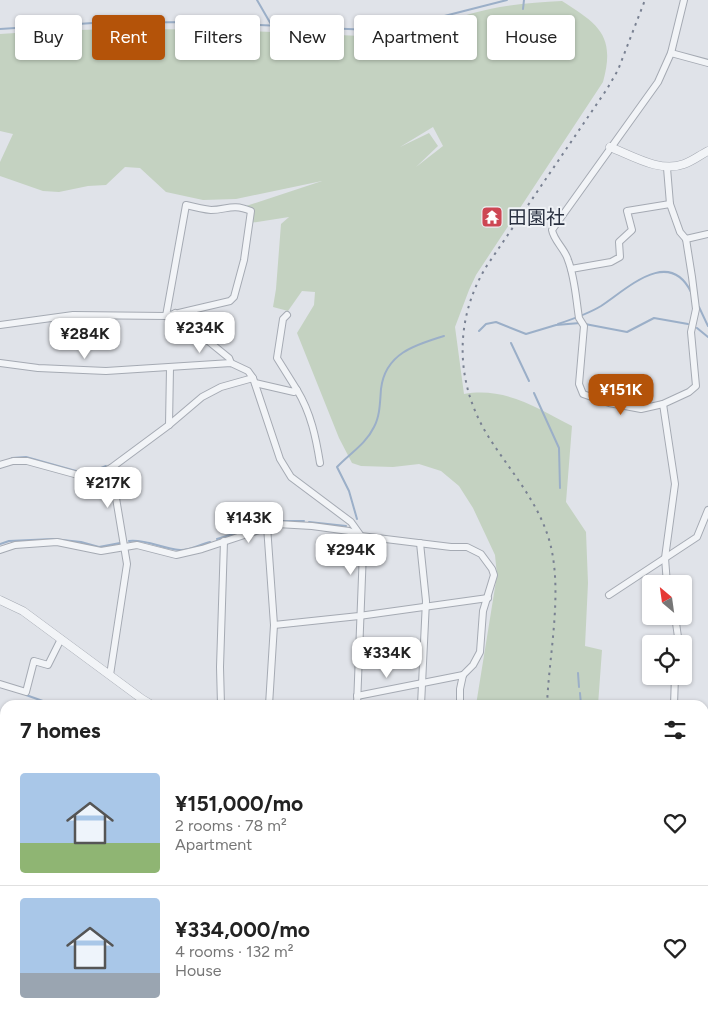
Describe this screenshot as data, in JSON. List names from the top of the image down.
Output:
{
  "places": {
    "temple": ["田園社"]
  },
  "north": "top left",
  "page": {
    "chip": [
      "Buy",
      "Rent",
      "Filters",
      "New",
      "Apartment",
      "House"
    ],
    "price": [
      "¥234K",
      "¥284K",
      "¥151K",
      "¥217K",
      "¥143K",
      "¥294K",
      "¥334K"
    ],
    "heading": "7 homes",
    "list": [
      {
        "name": "¥151,000/mo",
        "note": "2 rooms · 78 m² · Apartment"
      },
      {
        "name": "¥334,000/mo",
        "note": "4 rooms · 132 m² · House"
      }
    ]
  }
}
